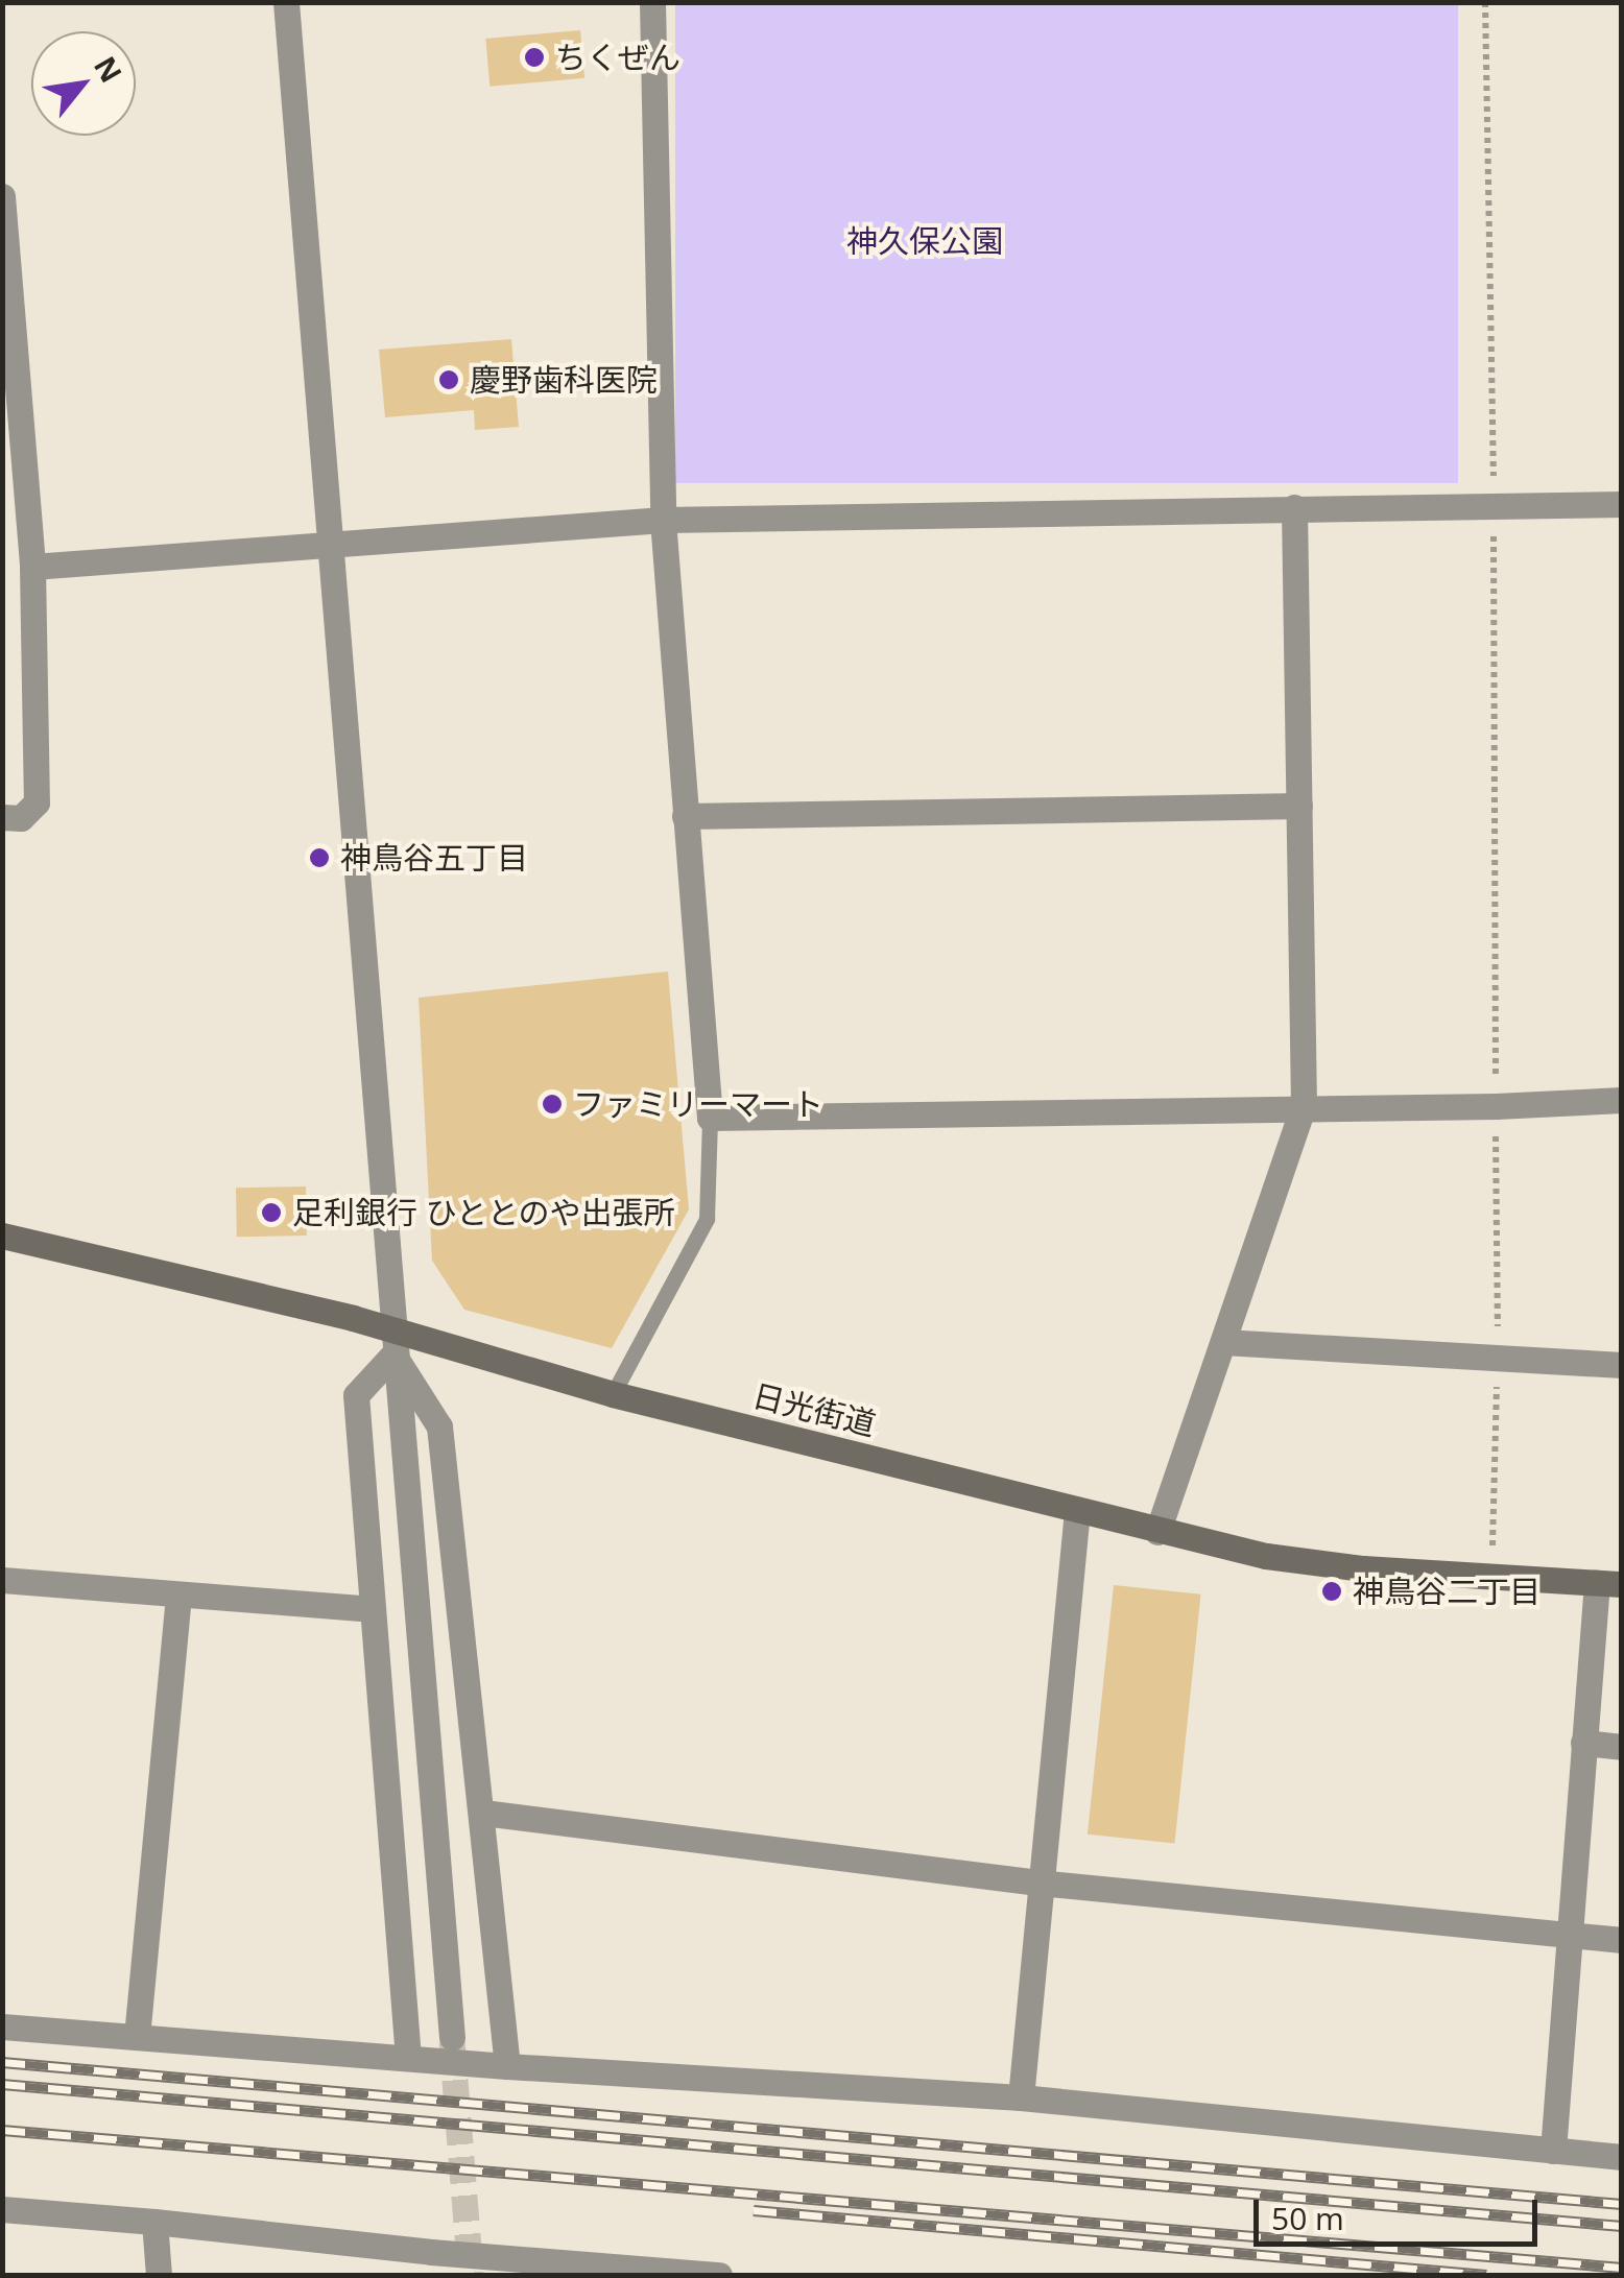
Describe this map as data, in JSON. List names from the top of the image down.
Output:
{
  "streets": {
    "main road": ["日光街道"]
  },
  "parks": ["神久保公園"],
  "places": [
    "ちくぜん",
    "慶野歯科医院",
    "神鳥谷五丁目",
    "ファミリーマート",
    "足利銀行 ひととのや出張所",
    "神鳥谷二丁目"
  ],
  "scale_bar": "50 m",
  "north": "top right"
}
